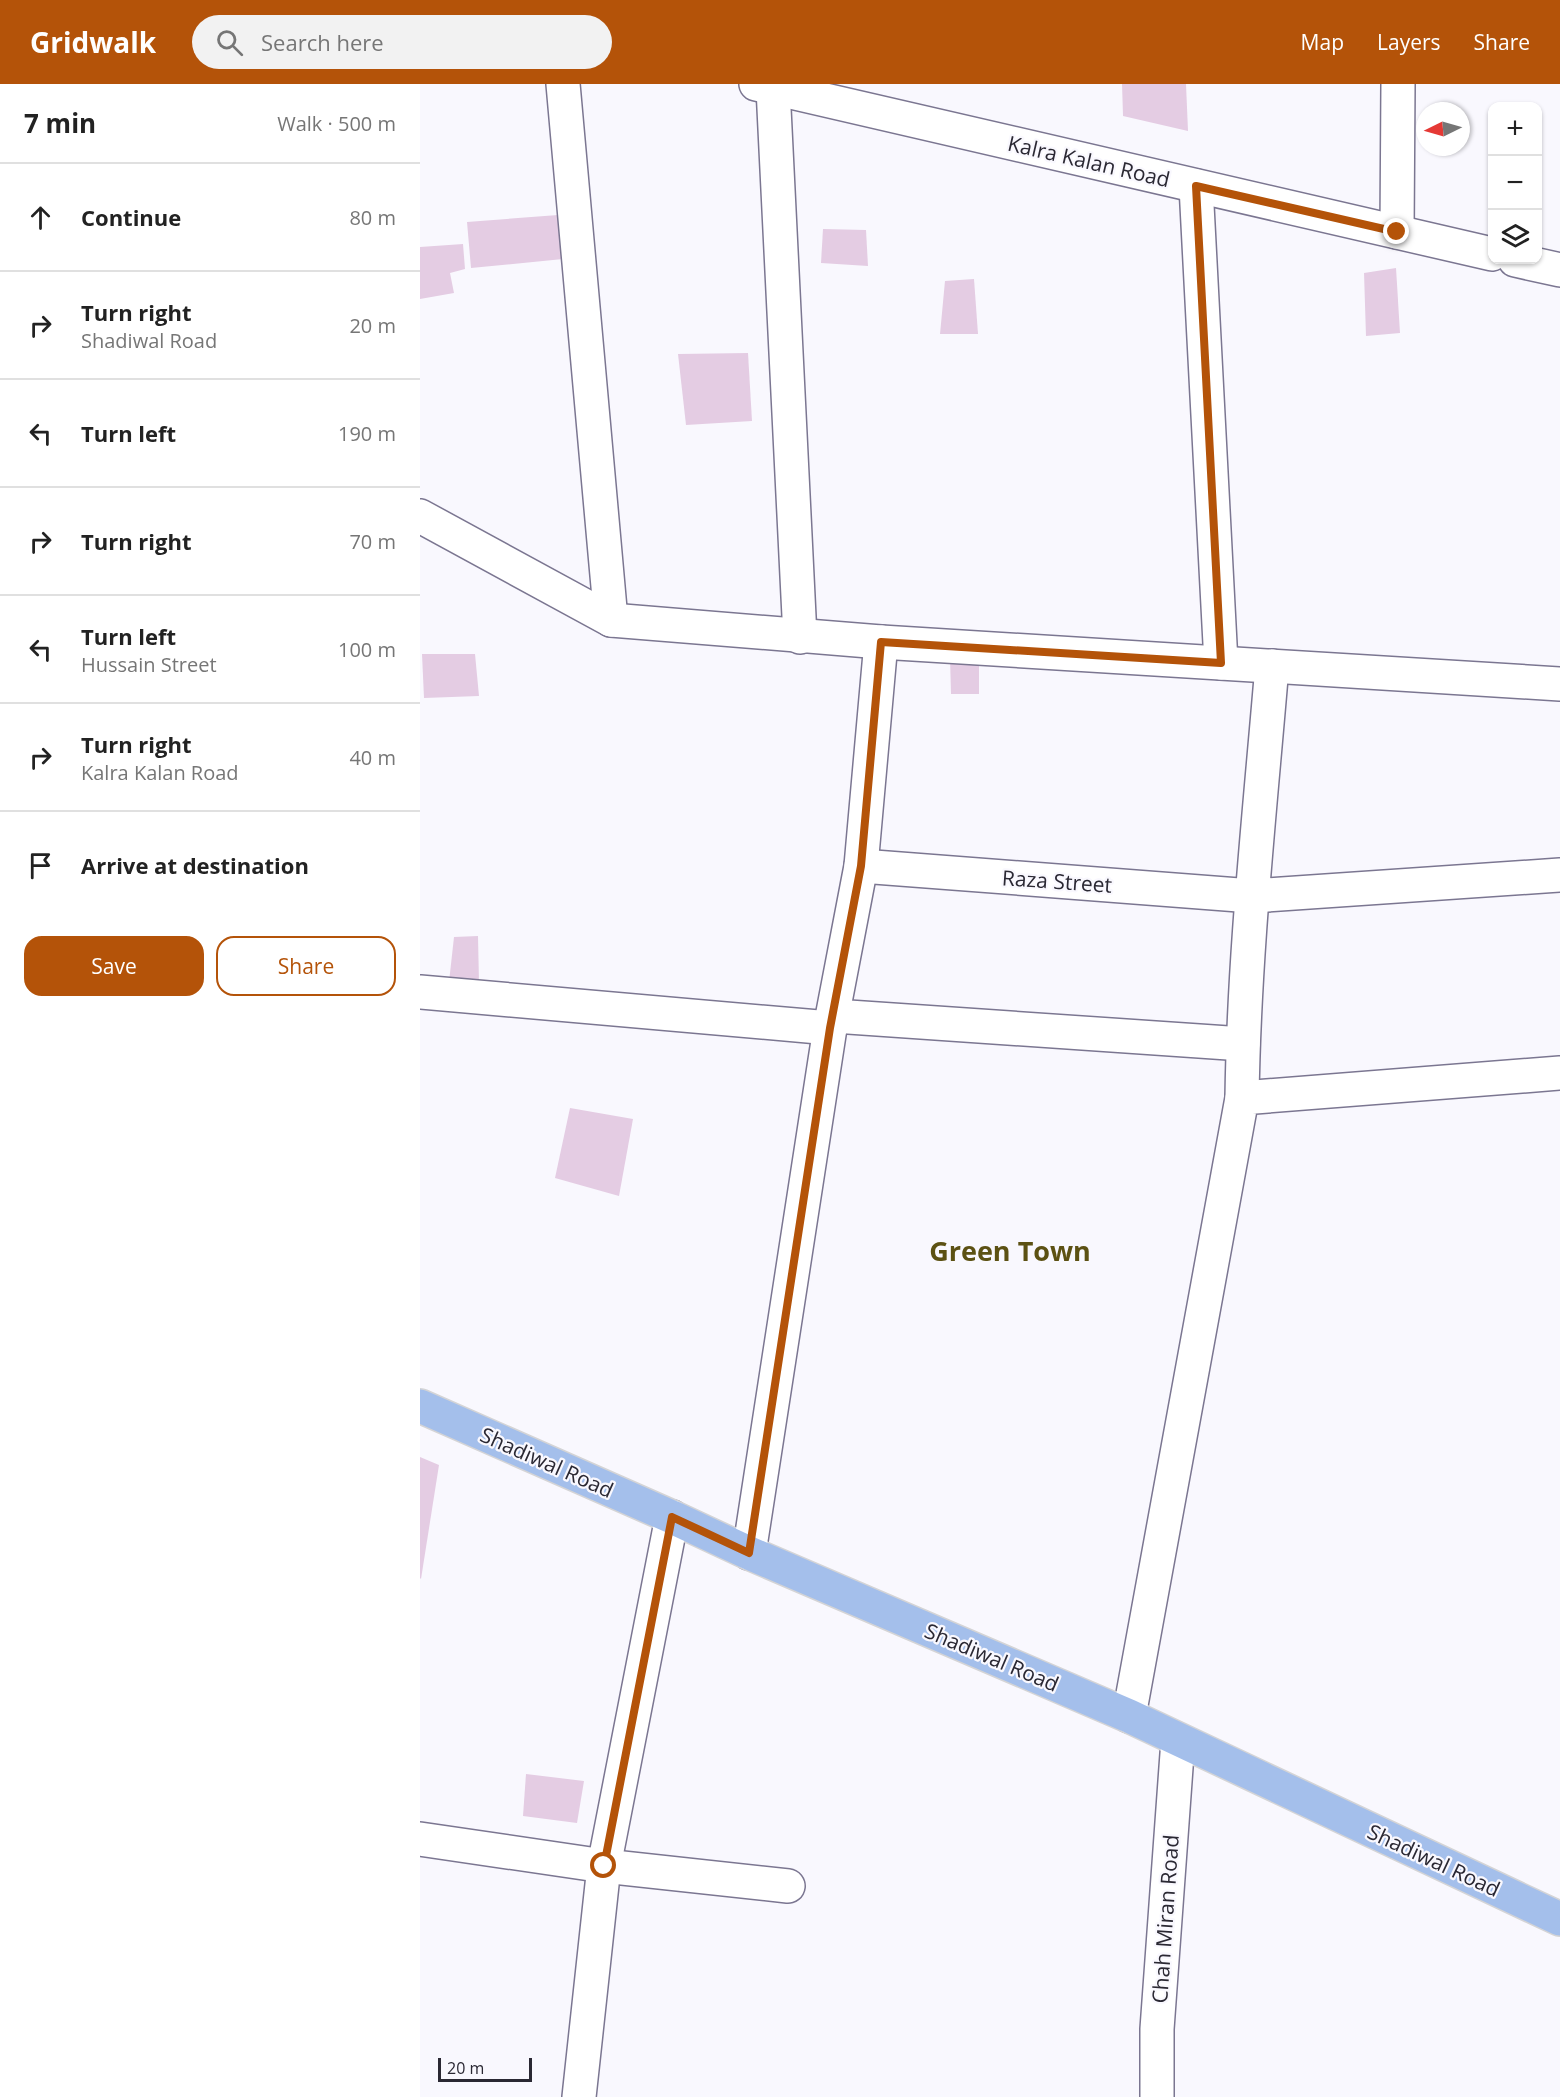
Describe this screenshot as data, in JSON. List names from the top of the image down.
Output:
{
  "streets": {
    "main road": ["Shadiwal Road"],
    "street": ["Kalra Kalan Road", "Raza Street", "Chah Miran Road"]
  },
  "crossings": [
    ["Shadiwal Road", "Chah Miran Road"]
  ],
  "districts": ["Green Town"],
  "scale_bar": "20 m",
  "north": "left",
  "page": {
    "header": "Gridwalk",
    "search": "Search here",
    "nav": ["Map", "Layers", "Share"],
    "heading": ["7 min", "Walk · 500 m"],
    "map_buttons": ["+", "−"],
    "list": [
      ["Continue", "80 m"],
      ["Turn right", "Shadiwal Road", "20 m"],
      ["Turn left", "190 m"],
      ["Turn right", "70 m"],
      ["Turn left", "Hussain Street", "100 m"],
      ["Turn right", "Kalra Kalan Road", "40 m"],
      "Arrive at destination"
    ],
    "buttons": ["Save", "Share"],
    "scale": "20 m"
  }
}
